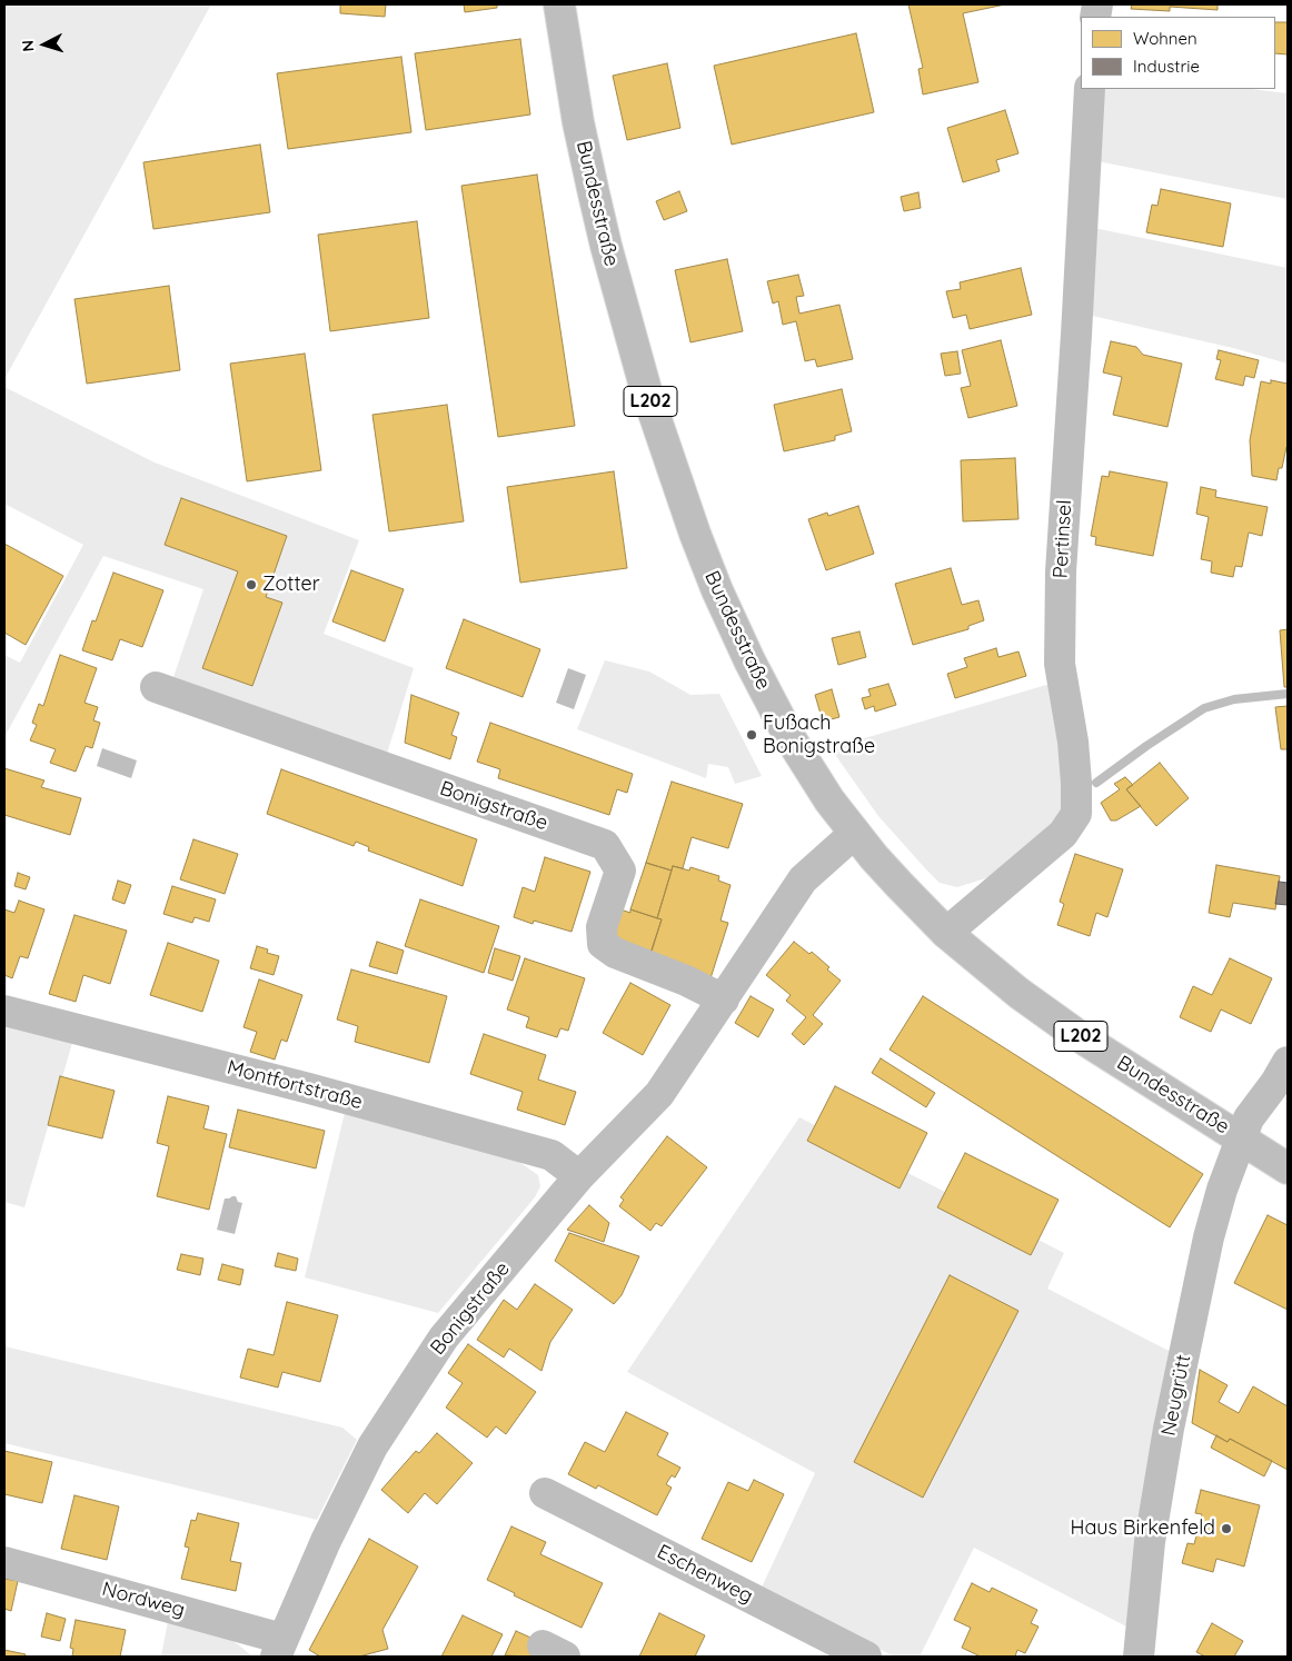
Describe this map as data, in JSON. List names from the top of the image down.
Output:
{
  "streets": {
    "street": [
      "Bundesstraße",
      "L202",
      "Pertinsel",
      "Bonigstraße",
      "Montfortstraße",
      "Neugrütt",
      "Eschenweg",
      "Nordweg"
    ]
  },
  "crossings": [
    ["Bundesstraße", "Pertinsel"],
    ["Bundesstraße", "Bonigstraße"],
    ["Bundesstraße", "Neugrütt"],
    ["Bonigstraße", "Montfortstraße"],
    ["Bonigstraße", "Nordweg"]
  ],
  "places": ["Zotter", "Fußach Bonigstraße", "Haus Birkenfeld"],
  "legend": ["Wohnen", "Industrie"],
  "north": "left"
}
